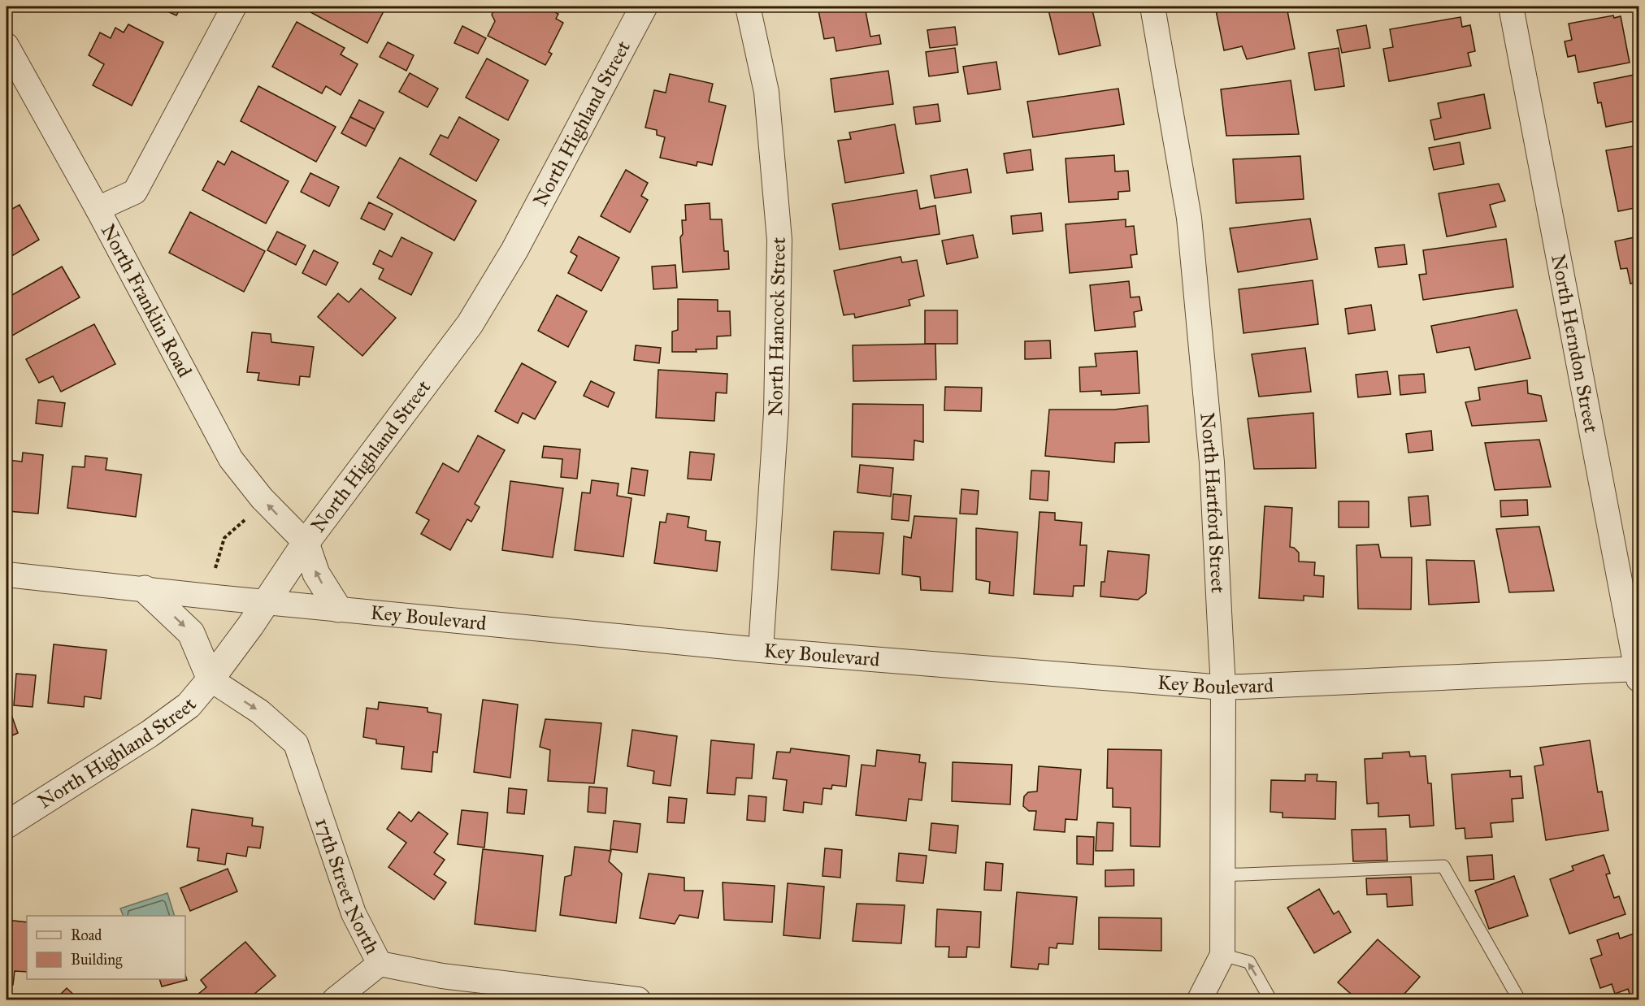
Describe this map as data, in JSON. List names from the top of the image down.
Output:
{
  "streets": {
    "street": [
      "North Highland Street",
      "North Franklin Road",
      "North Hancock Street",
      "North Herndon Street",
      "North Hartford Street",
      "Key Boulevard",
      "17th Street North"
    ]
  },
  "crossings": [
    ["North Highland Street", "North Franklin Road"],
    ["North Highland Street", "Key Boulevard"],
    ["North Highland Street", "17th Street North"],
    ["North Hancock Street", "Key Boulevard"],
    ["North Herndon Street", "Key Boulevard"],
    ["North Hartford Street", "Key Boulevard"]
  ],
  "one_way": ["North Franklin Road", "17th Street North"],
  "legend": ["Road", "Building"]
}
